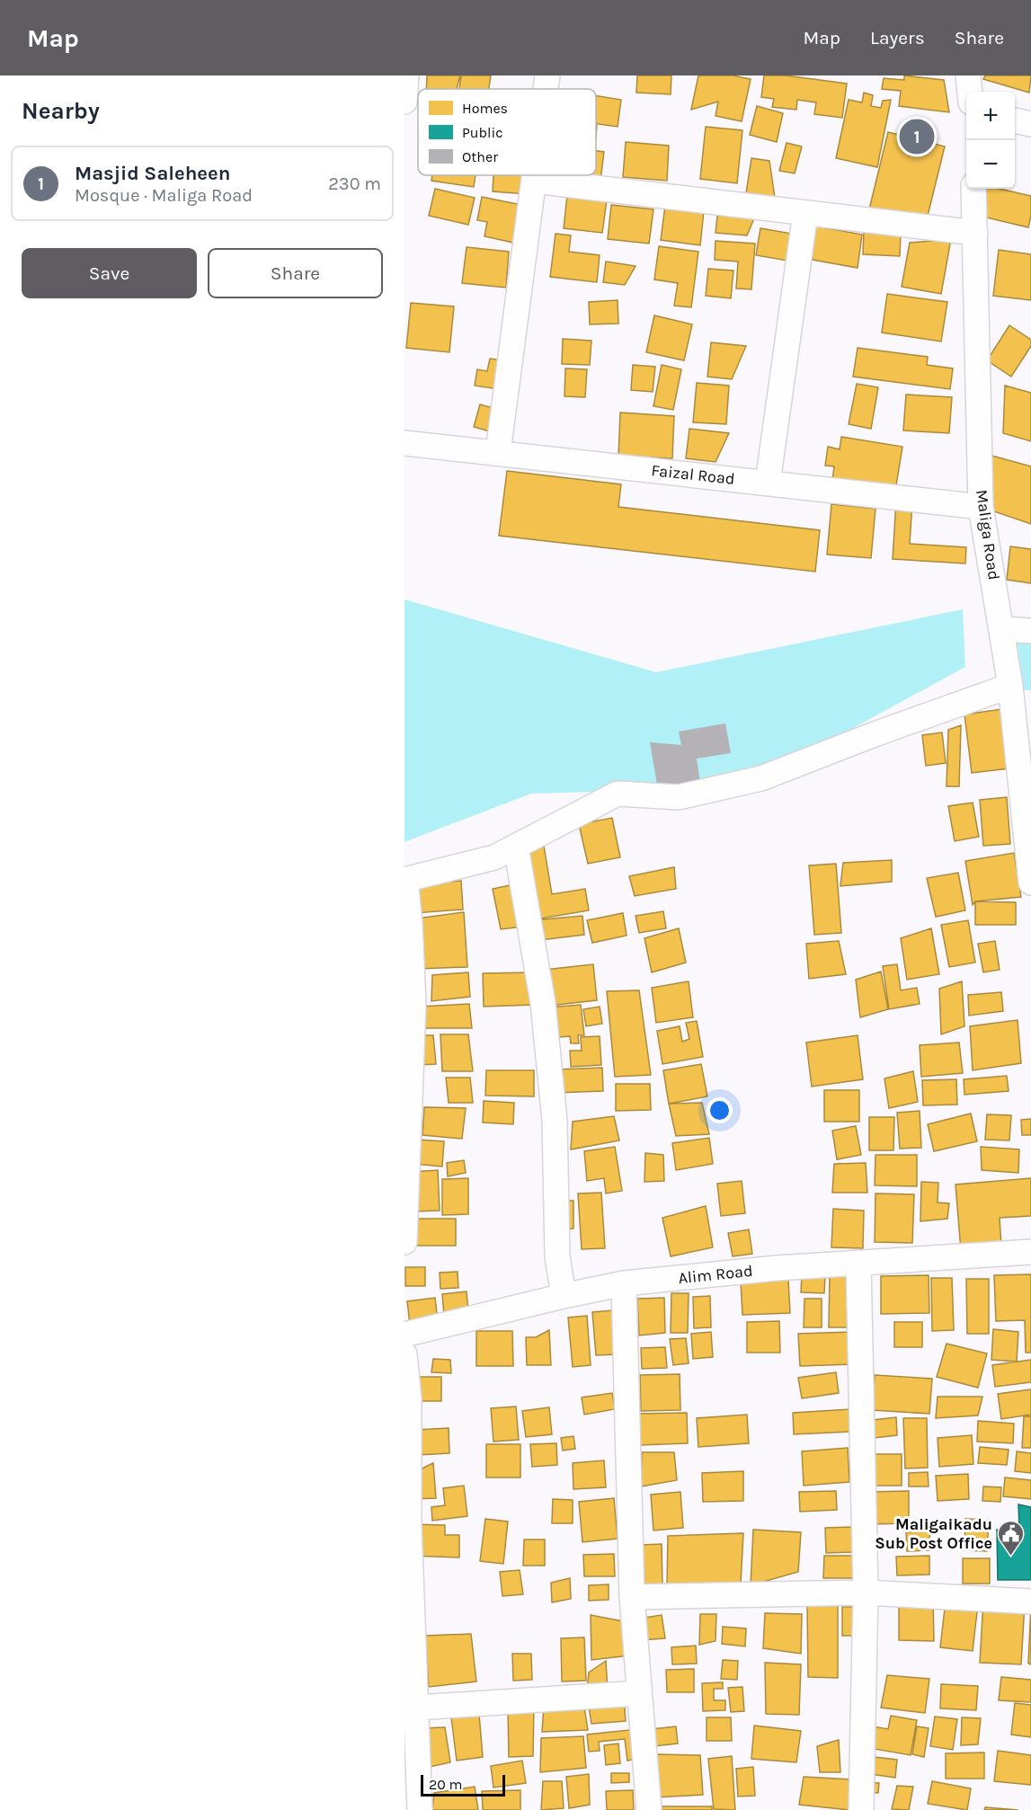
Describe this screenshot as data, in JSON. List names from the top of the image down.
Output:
{
  "streets": {
    "street": ["Faizal Road", "Maliga Road", "Alim Road"]
  },
  "crossings": [
    ["Faizal Road", "Maliga Road"]
  ],
  "places": {
    "public building": ["Maligaikadu Sub Post Office"]
  },
  "legend": ["Homes", "Public", "Other"],
  "scale_bar": "20 m",
  "page": {
    "header": "Map",
    "nav": ["Map", "Layers", "Share"],
    "heading": "Nearby",
    "map_buttons": ["+", "−"],
    "pins": "1",
    "list": [
      {
        "mark": "1",
        "name": "Masjid Saleheen",
        "note": "Mosque · Maliga Road",
        "value": "230 m"
      }
    ],
    "buttons": ["Save", "Share"],
    "scale": "20 m"
  }
}
